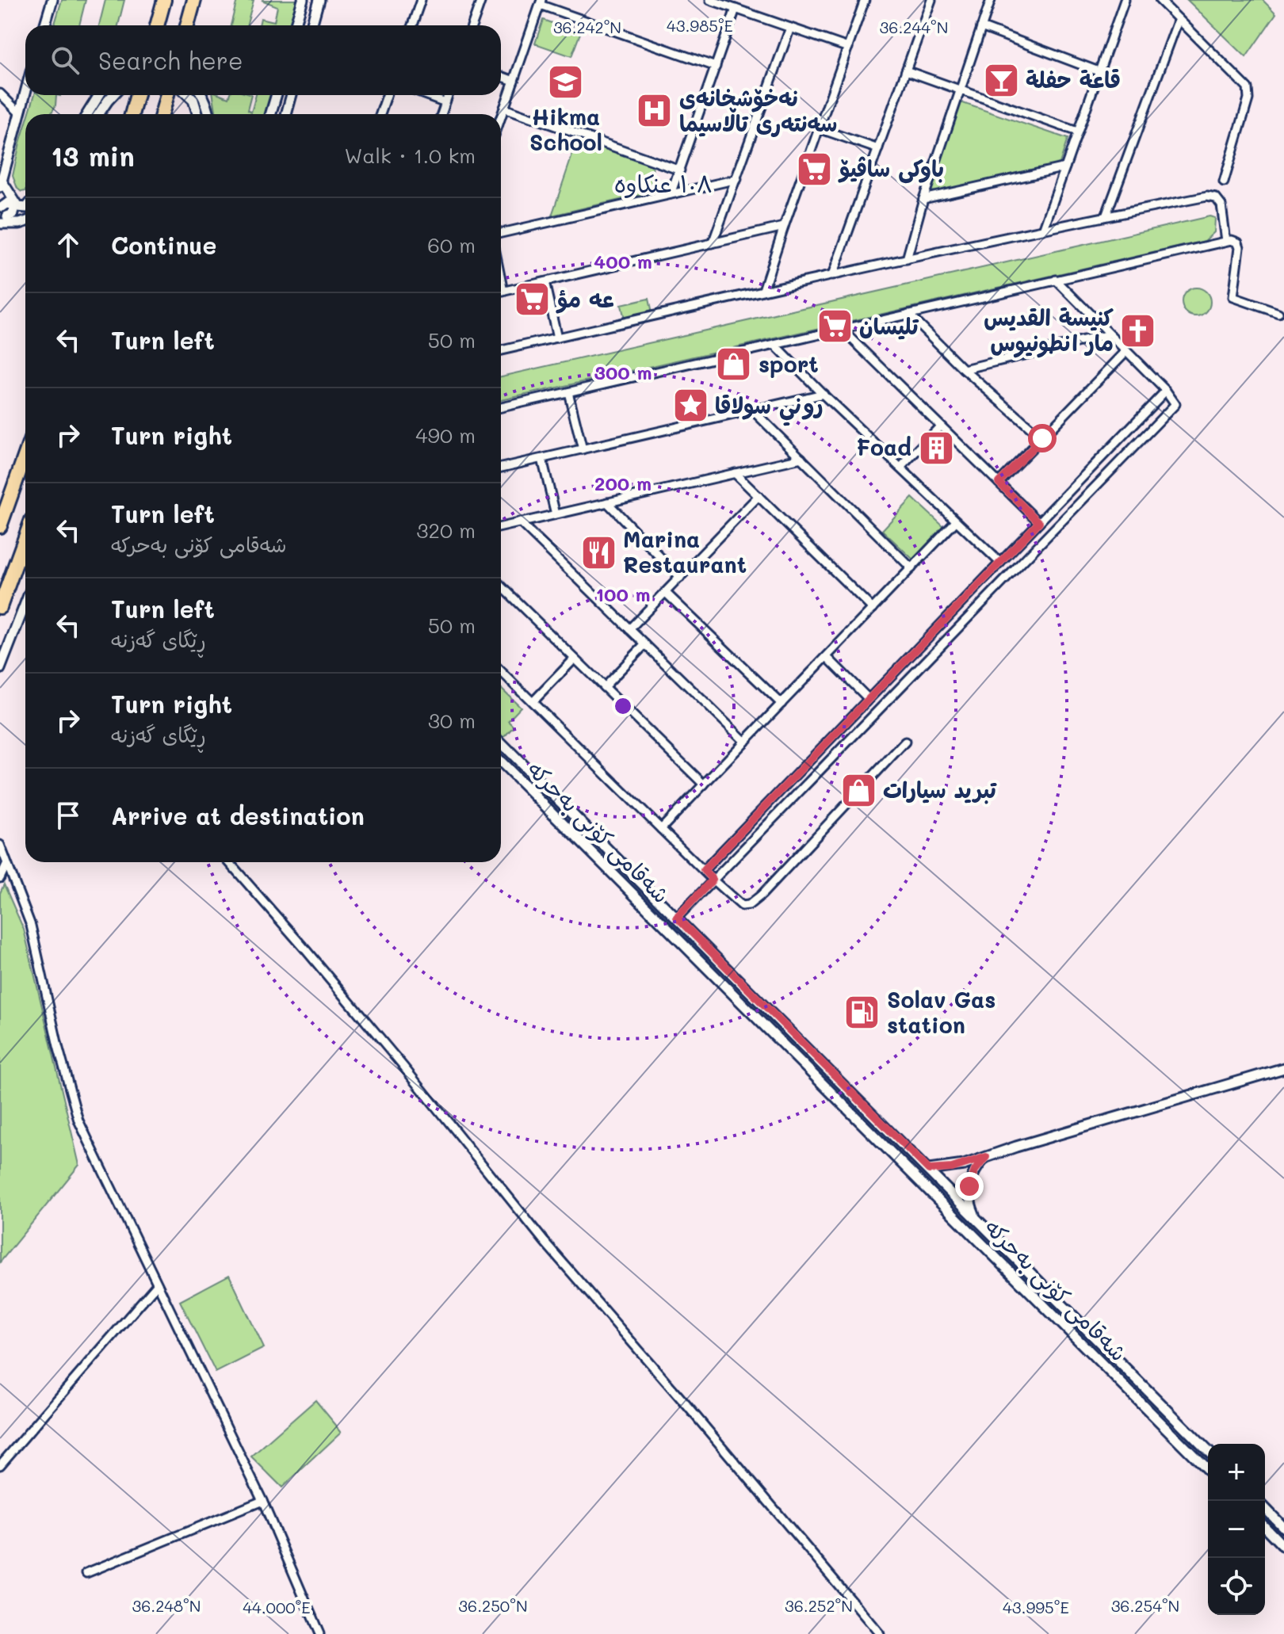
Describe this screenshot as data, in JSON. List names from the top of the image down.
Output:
{
  "streets": {
    "street": ["شەقامی کۆنی بەحرکە"]
  },
  "districts": ["١٠٨ عنکاوە"],
  "places": {
    "bar": ["قاعة حفلة"],
    "school or university": ["Hikma School"],
    "hospital": ["نەخۆشخانەی سەنتەری تاڵاسیما"],
    "supermarket": ["باوکی ساڤیۆ", "عه مؤ", "تليسان"],
    "church": ["كنيسة القديس مار انطونيوس"],
    "shop": ["sport", "تبريد سيارات"],
    "place": ["روني سولاقا"],
    "building": ["Foad"],
    "restaurant": ["Marina Restaurant"],
    "fuel station": ["Solav Gas station"]
  },
  "page": {
    "search": "Search here",
    "heading": ["13 min", "Walk · 1.0 km"],
    "list": [
      ["Continue", "60 m"],
      ["Turn left", "50 m"],
      ["Turn right", "490 m"],
      ["Turn left", "شەقامی کۆنی بەحرکە", "320 m"],
      ["Turn left", "ڕێگای گەزنە", "50 m"],
      ["Turn right", "ڕێگای گەزنە", "30 m"],
      "Arrive at destination"
    ],
    "map_buttons": ["+", "−"]
  },
  "coordinates": [
    "43.985°E",
    "36.242°N",
    "36.244°N",
    "36.248°N",
    "36.250°N",
    "36.252°N",
    "36.254°N",
    "44.000°E",
    "43.995°E"
  ],
  "rings": [
    "400 m",
    "300 m",
    "200 m",
    "100 m"
  ]
}
